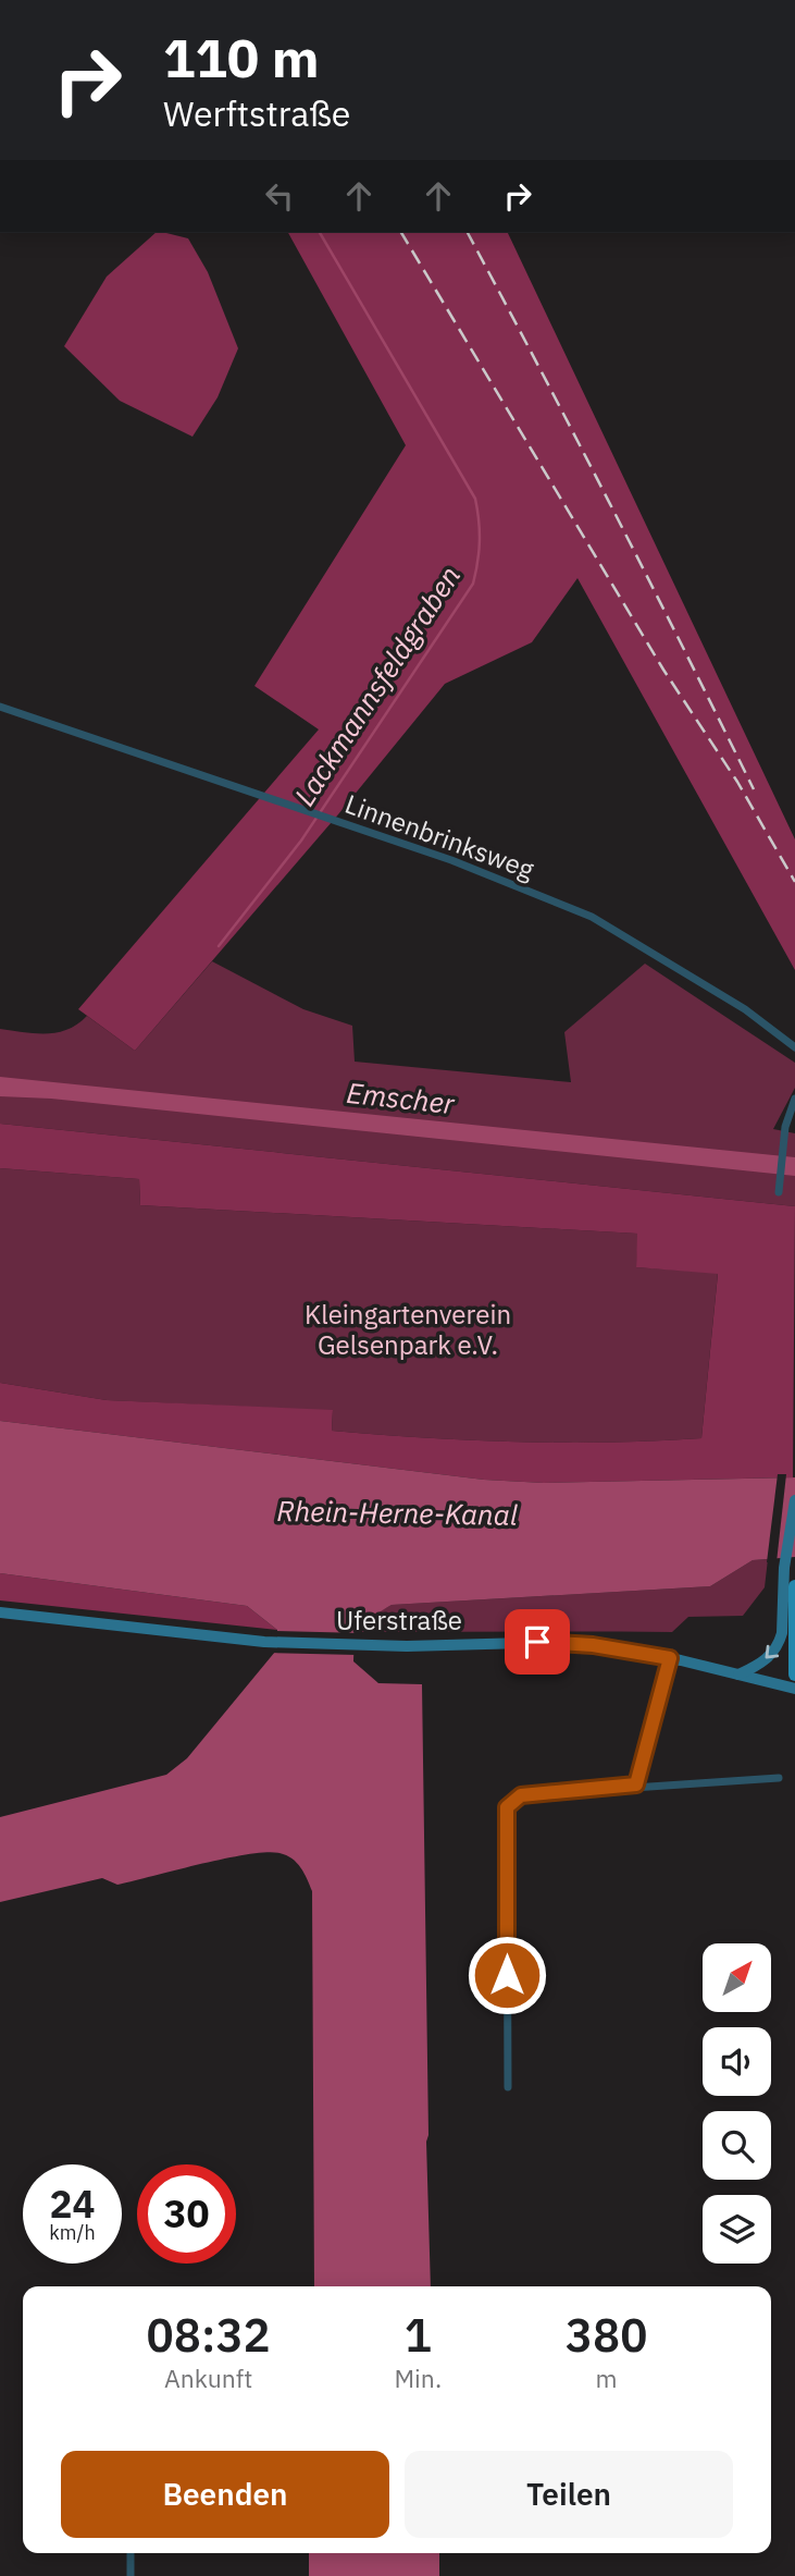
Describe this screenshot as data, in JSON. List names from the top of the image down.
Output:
{
  "streets": {
    "main road": ["Uferstraße"],
    "street": ["Linnenbrinksweg"]
  },
  "water": ["Lackmannsfeldgraben", "Emscher", "Rhein-Herne-Kanal"],
  "parks": ["Kleingartenverein Gelsenpark e.V."],
  "north": "top right",
  "page": {
    "turn": ["110 m", "Werftstraße"],
    "speed": "24 km/h",
    "limit": "30",
    "eta": [
      "08:32",
      "Ankunft",
      "1",
      "Min.",
      "380",
      "m"
    ],
    "buttons": ["Beenden", "Teilen"]
  }
}
